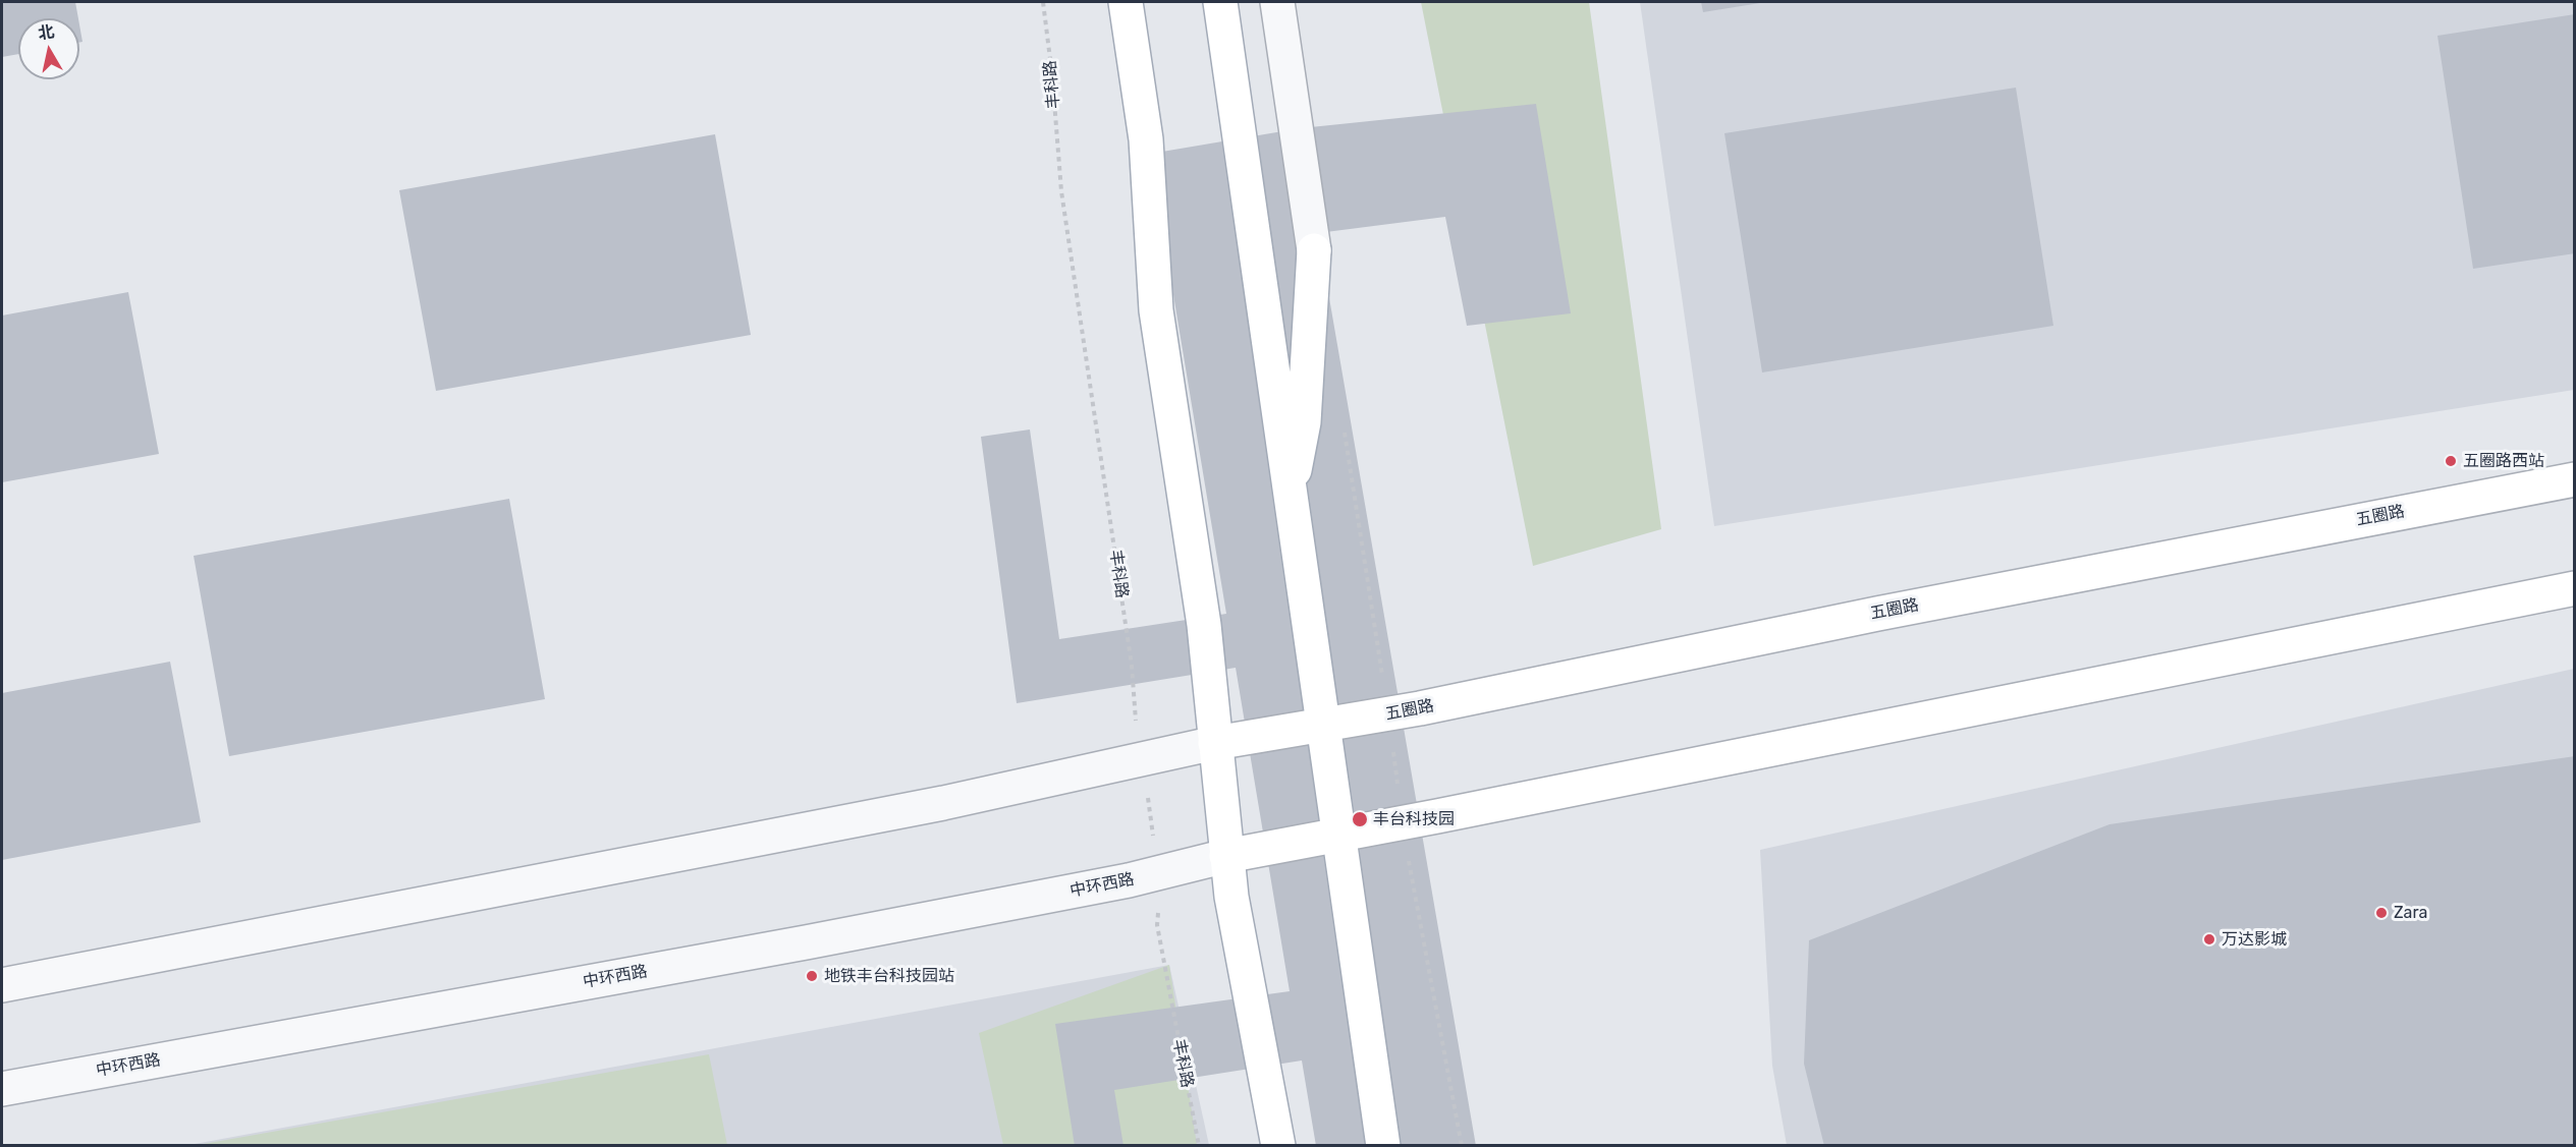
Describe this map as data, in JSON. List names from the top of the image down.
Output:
{
  "streets": {
    "main road": ["五圈路"],
    "street": ["中环西路"],
    "path": ["丰科路"]
  },
  "crossings": [
    ["丰科路", "中环西路"]
  ],
  "places": [
    "五圈路西站",
    "丰台科技园",
    "Zara",
    "万达影城",
    "地铁丰台科技园站"
  ],
  "north": "top"
}
